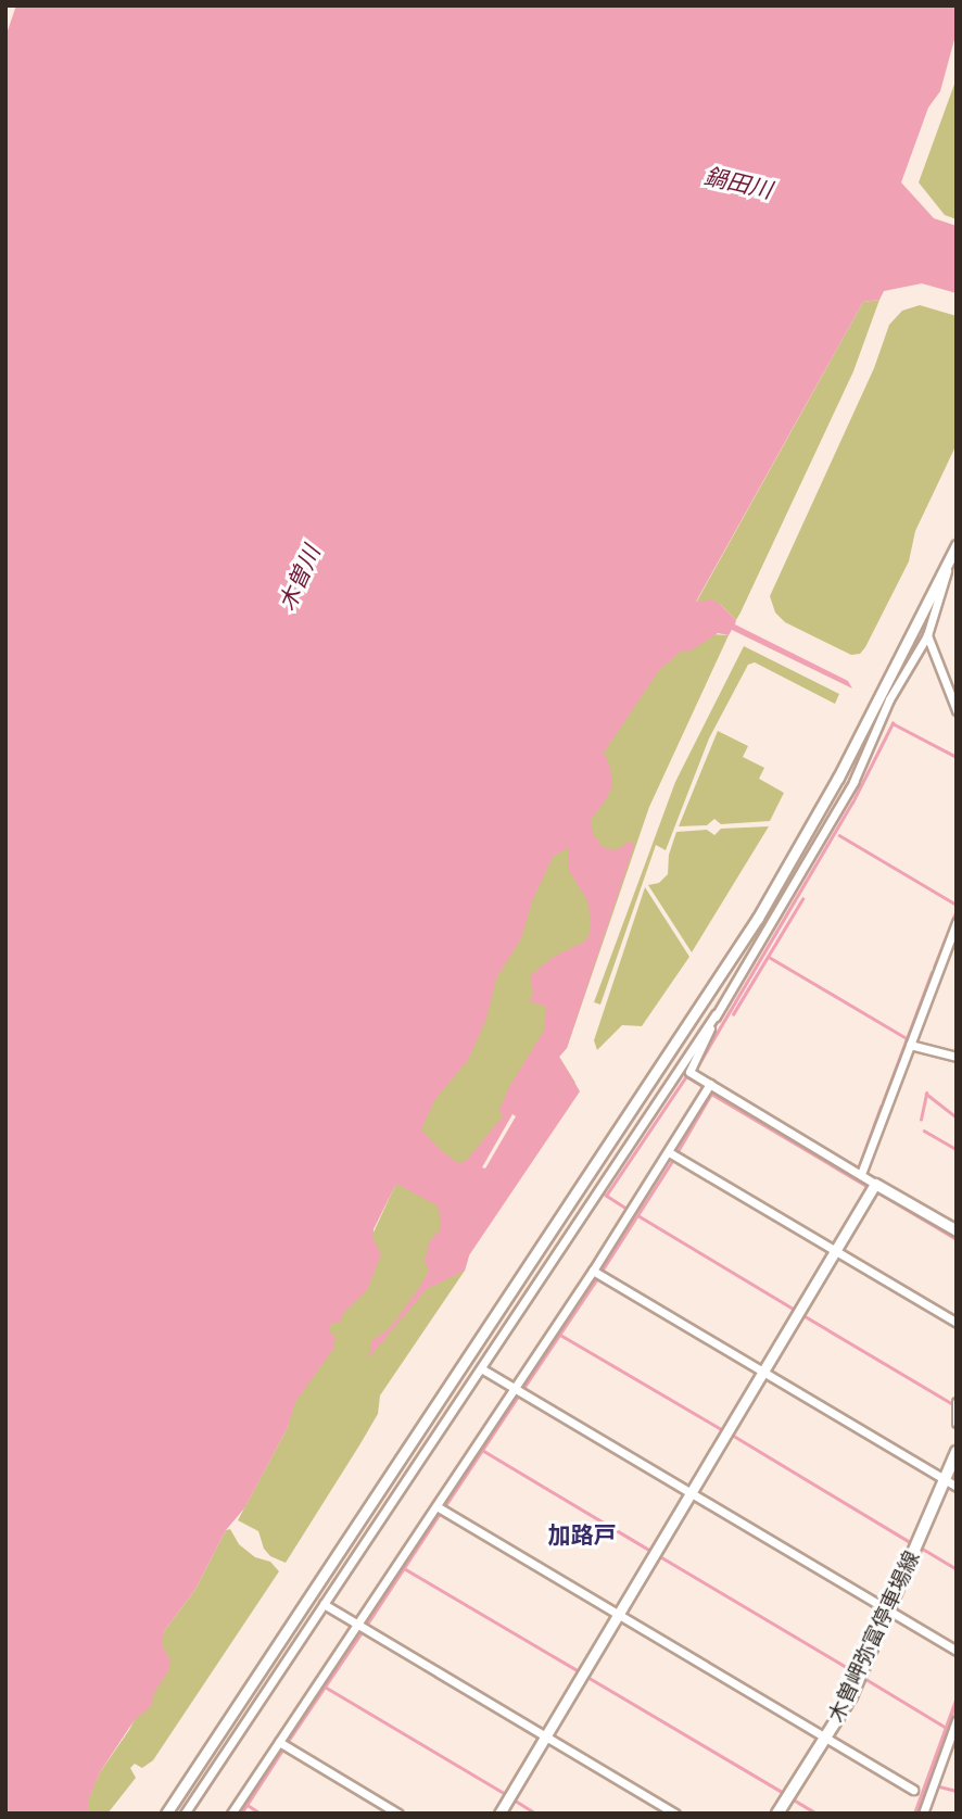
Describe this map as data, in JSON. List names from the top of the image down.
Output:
{
  "streets": {
    "main road": ["木曽岬弥富停車場線"]
  },
  "districts": ["加路戸"],
  "water": ["鍋田川", "木曽川"]
}
